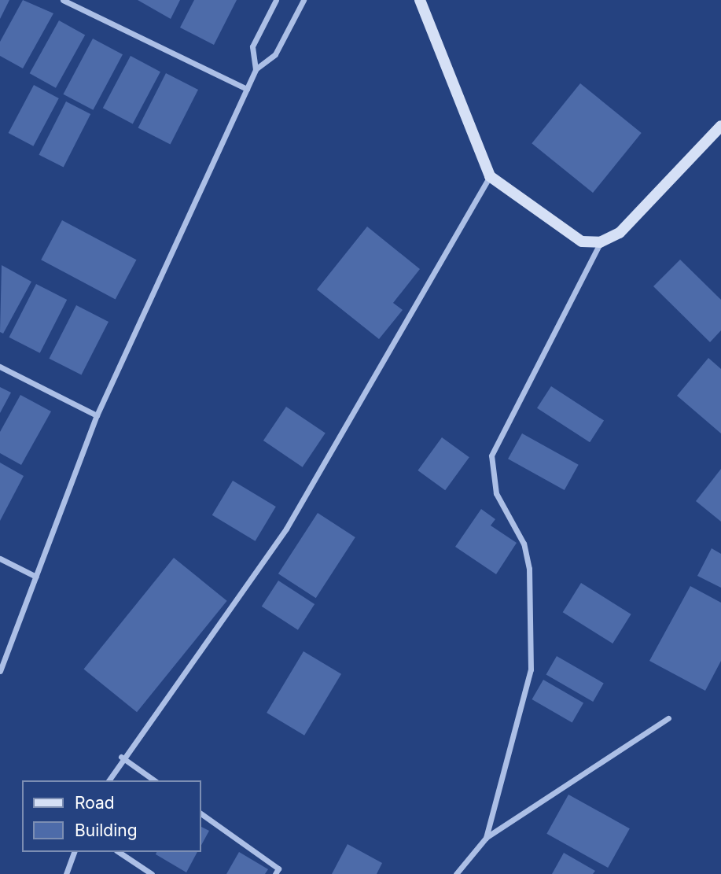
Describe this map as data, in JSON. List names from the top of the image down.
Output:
{
  "legend": ["Road", "Building"]
}
